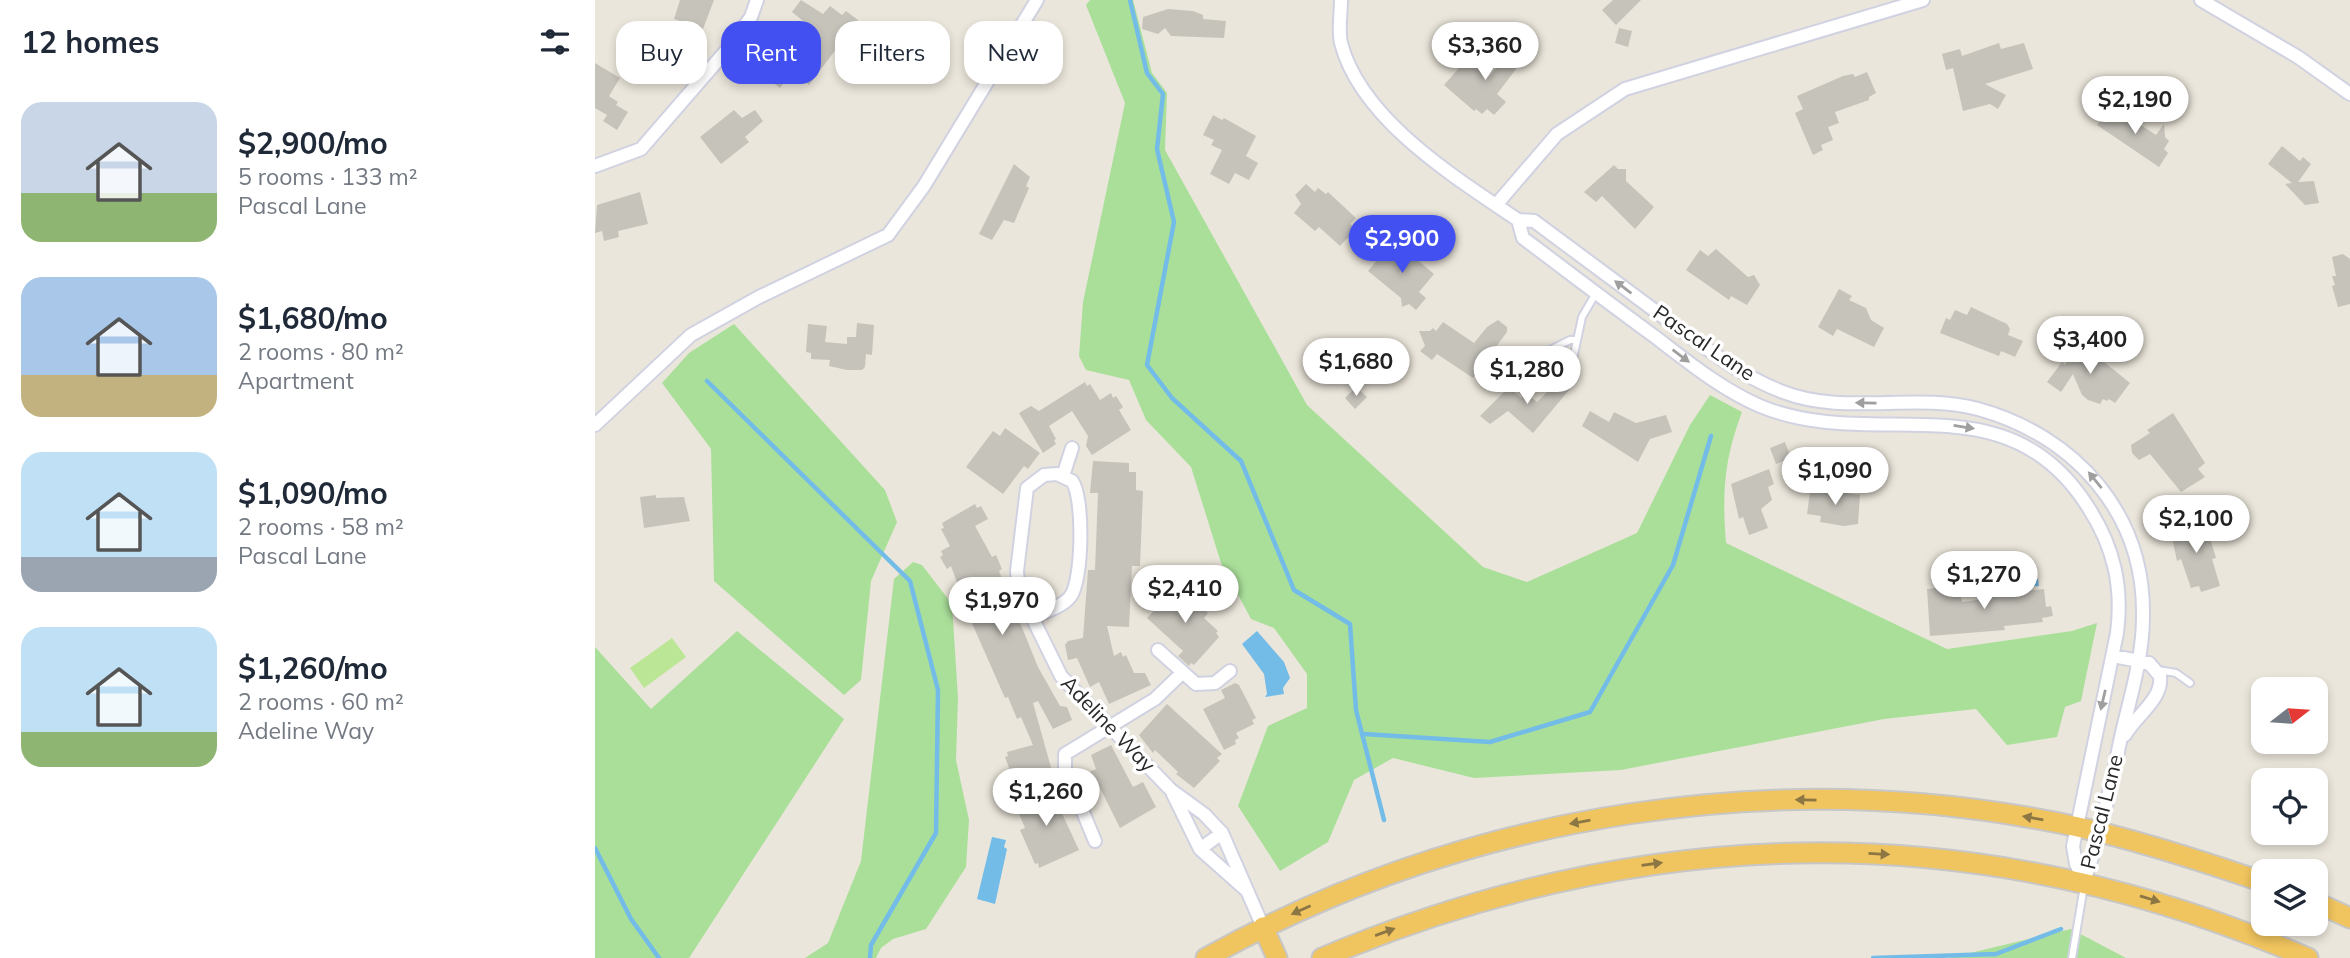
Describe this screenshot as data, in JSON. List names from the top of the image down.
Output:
{
  "streets": {
    "street": ["Pascal Lane", "Adeline Way"]
  },
  "north": "right",
  "page": {
    "heading": "12 homes",
    "chip": [
      "Buy",
      "Rent",
      "Filters",
      "New"
    ],
    "price": [
      "$3,360",
      "$2,190",
      "$2,900",
      "$3,400",
      "$1,680",
      "$1,280",
      "$1,090",
      "$2,100",
      "$1,270",
      "$2,410",
      "$1,970",
      "$1,260"
    ],
    "list": [
      {
        "name": "$2,900/mo",
        "note": "5 rooms · 133 m² · Pascal Lane"
      },
      {
        "name": "$1,680/mo",
        "note": "2 rooms · 80 m² · Apartment"
      },
      {
        "name": "$1,090/mo",
        "note": "2 rooms · 58 m² · Pascal Lane"
      },
      {
        "name": "$1,260/mo",
        "note": "2 rooms · 60 m² · Adeline Way"
      }
    ]
  }
}
